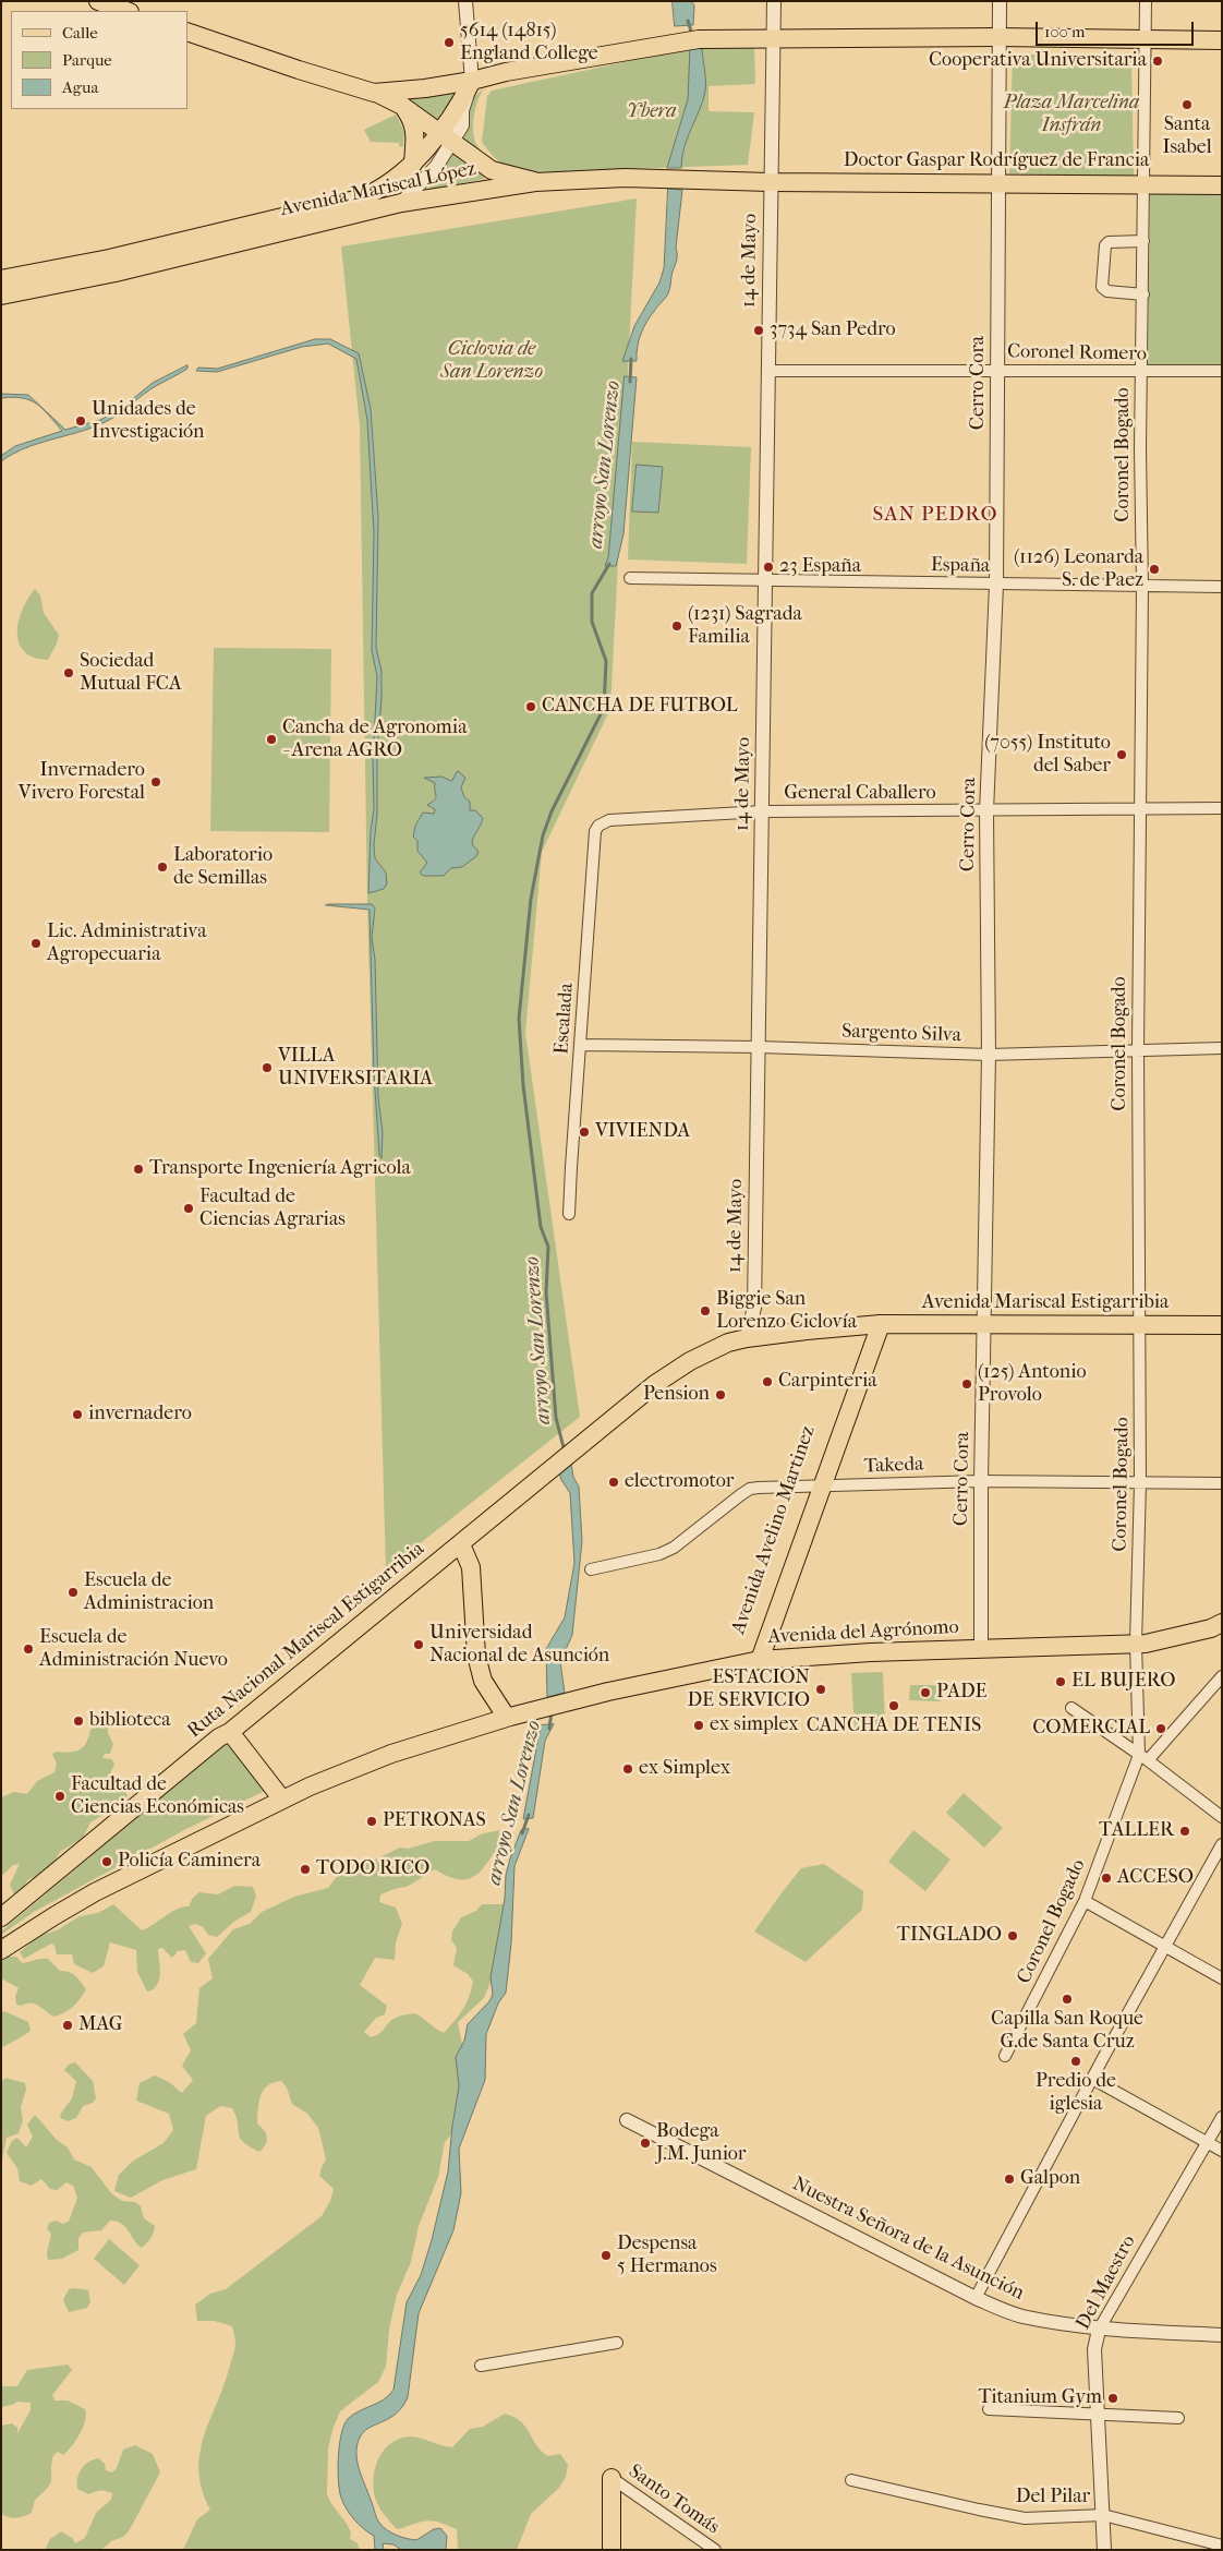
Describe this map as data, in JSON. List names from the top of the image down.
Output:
{
  "streets": {
    "main road": [
      "Doctor Gaspar Rodríguez de Francia",
      "Avenida Mariscal López",
      "Avenida Mariscal Estigarribia",
      "Avenida Avelino Martinez",
      "Avenida del Agrónomo",
      "Ruta Nacional Mariscal Estigarribia"
    ],
    "street": [
      "14 de Mayo",
      "Coronel Romero",
      "Cerro Cora",
      "Coronel Bogado",
      "España",
      "General Caballero",
      "Escalada",
      "Sargento Silva",
      "Takeda",
      "Nuestra Señora de la Asunción",
      "Del Maestro",
      "Del Pilar",
      "Santo Tomás"
    ]
  },
  "crossings": [
    ["Doctor Gaspar Rodríguez de Francia", "Avenida Mariscal López"],
    ["Doctor Gaspar Rodríguez de Francia", "14 de Mayo"],
    ["Doctor Gaspar Rodríguez de Francia", "Cerro Cora"],
    ["Doctor Gaspar Rodríguez de Francia", "Coronel Bogado"],
    ["Avenida Mariscal López", "14 de Mayo"],
    ["14 de Mayo", "Coronel Romero"],
    ["14 de Mayo", "España"],
    ["14 de Mayo", "General Caballero"],
    ["14 de Mayo", "Sargento Silva"],
    ["14 de Mayo", "Avenida Mariscal Estigarribia"],
    ["14 de Mayo", "Ruta Nacional Mariscal Estigarribia"],
    ["Coronel Romero", "Cerro Cora"],
    ["Coronel Romero", "Coronel Bogado"],
    ["Cerro Cora", "España"],
    ["Cerro Cora", "General Caballero"],
    ["Cerro Cora", "Sargento Silva"],
    ["Cerro Cora", "Avenida Mariscal Estigarribia"],
    ["Cerro Cora", "Takeda"],
    ["Cerro Cora", "Avenida del Agrónomo"],
    ["Coronel Bogado", "España"],
    ["Coronel Bogado", "General Caballero"],
    ["Coronel Bogado", "Sargento Silva"],
    ["Coronel Bogado", "Avenida Mariscal Estigarribia"],
    ["Coronel Bogado", "Takeda"],
    ["Coronel Bogado", "Avenida del Agrónomo"],
    ["General Caballero", "Escalada"],
    ["Escalada", "Sargento Silva"],
    ["Avenida Mariscal Estigarribia", "Avenida Avelino Martinez"],
    ["Avenida Mariscal Estigarribia", "Ruta Nacional Mariscal Estigarribia"],
    ["Takeda", "Avenida Avelino Martinez"],
    ["Avenida Avelino Martinez", "Avenida del Agrónomo"],
    ["Nuestra Señora de la Asunción", "Del Maestro"],
    ["Del Maestro", "Del Pilar"]
  ],
  "districts": ["SAN PEDRO"],
  "water": ["arroyo San Lorenzo"],
  "parks": ["Plaza Marcelina Insfrán", "Ybera", "Ciclovia de San Lorenzo"],
  "places": [
    "5614 (14815) England College",
    "Cooperativa Universitaria",
    "Santa Isabel",
    "3734 San Pedro",
    "Unidades de Investigación",
    "23 España",
    "(1126) Leonarda S. de Paez",
    "(1231) Sagrada Familia",
    "Sociedad Mutual FCA",
    "CANCHA DE FUTBOL",
    "Cancha de Agronomia - Arena AGRO",
    "(7055) Instituto del Saber",
    "Invernadero Vivero Forestal",
    "Laboratorio de Semillas",
    "Lic. Administrativa Agropecuaria",
    "VILLA UNIVERSITARIA",
    "VIVIENDA",
    "Transporte Ingeniería Agricola",
    "Facultad de Ciencias Agrarias",
    "Biggie San Lorenzo Ciclovía",
    "Carpinteria",
    "(125) Antonio Provolo",
    "Pension",
    "invernadero",
    "electromotor",
    "Escuela de Administracion",
    "Universidad Nacional de Asunción",
    "Escuela de Administración Nuevo",
    "EL BUJERO",
    "ESTACION DE SERVICIO",
    "PADE",
    "CANCHA DE TENIS",
    "biblioteca",
    "ex simplex",
    "COMERCIAL",
    "ex Simplex",
    "Facultad de Ciencias Económicas",
    "PETRONAS",
    "TALLER",
    "Policía Caminera",
    "TODO RICO",
    "ACCESO",
    "TINGLADO",
    "Capilla San Roque G.de Santa Cruz",
    "MAG",
    "Predio de iglesia",
    "Bodega J.M. Junior",
    "Galpon",
    "Despensa 5 Hermanos",
    "Titanium Gym"
  ],
  "legend": ["Calle", "Parque", "Agua"],
  "scale_bar": "100 m"
}
